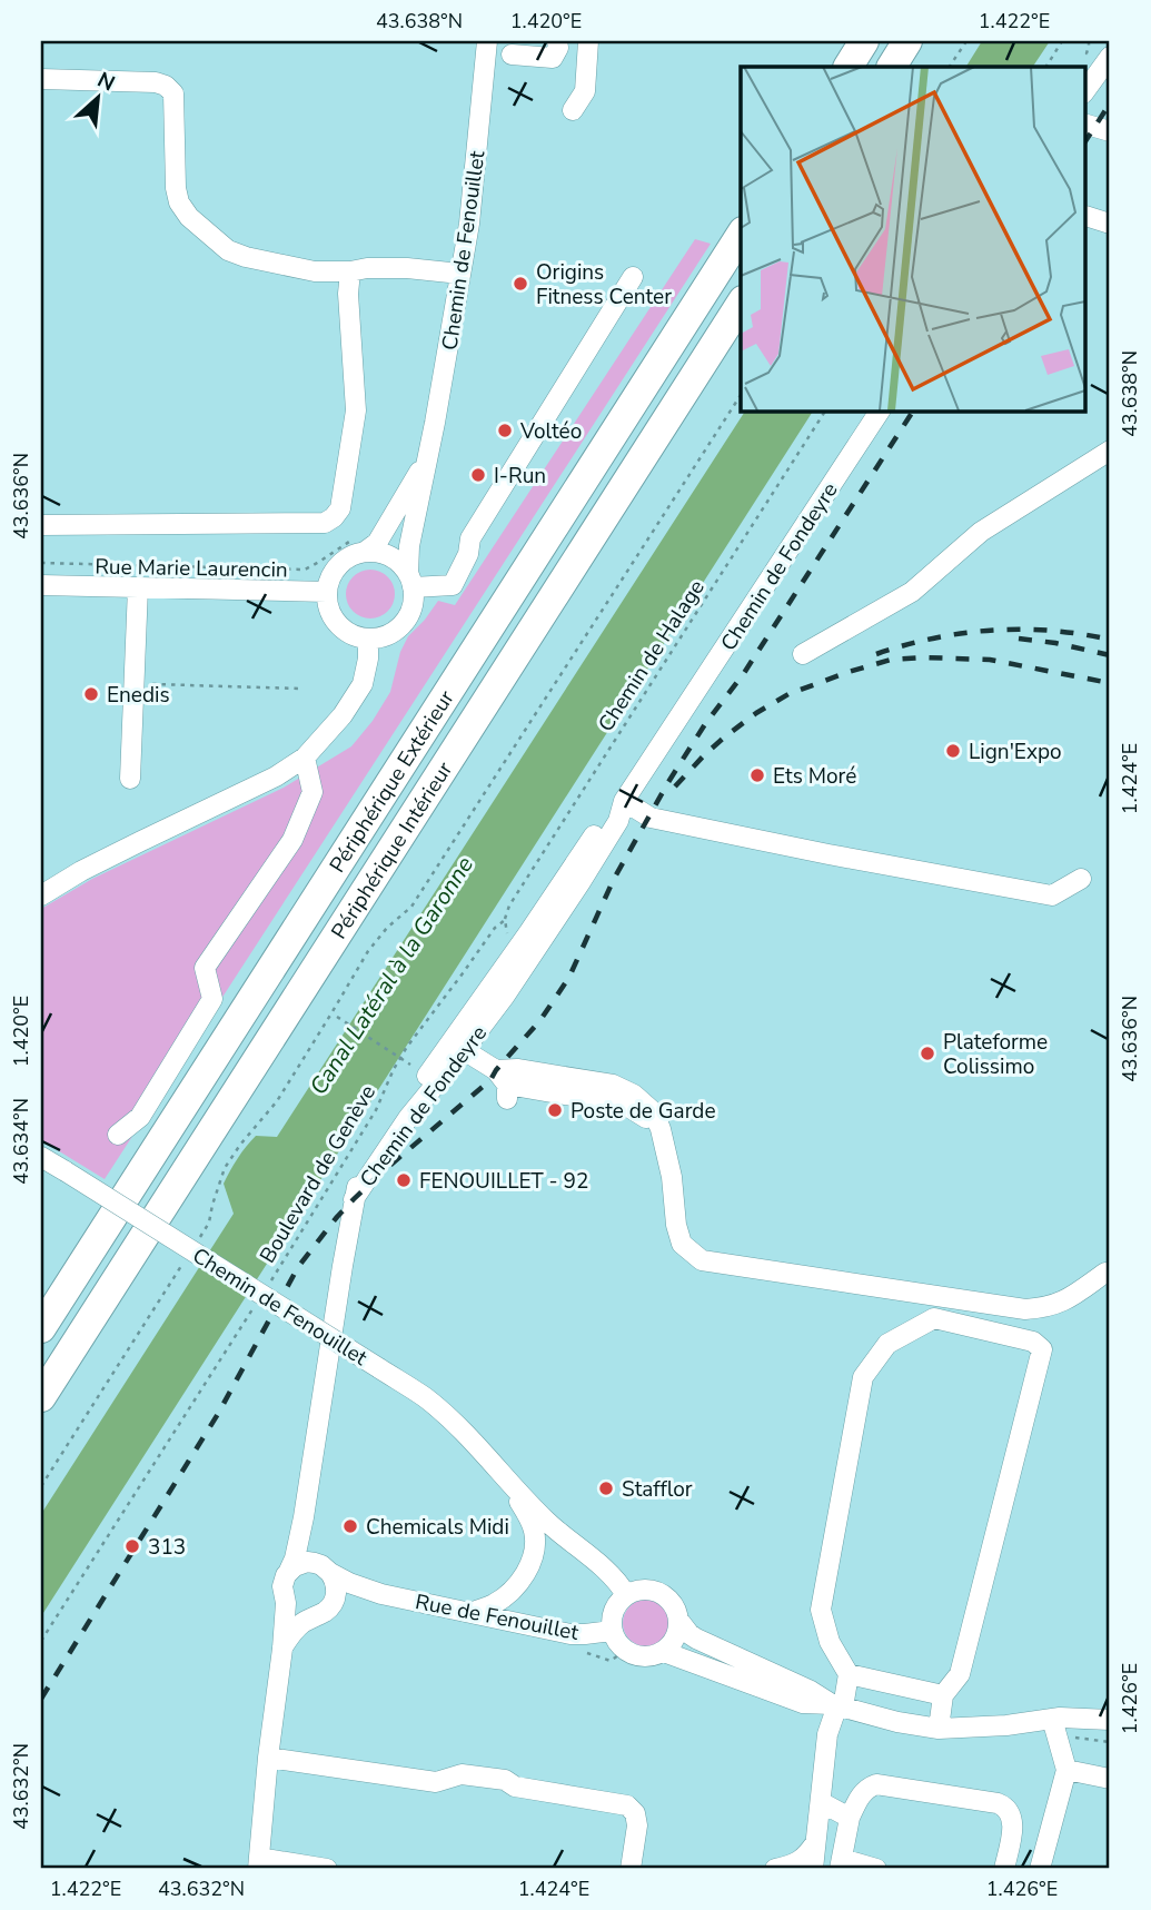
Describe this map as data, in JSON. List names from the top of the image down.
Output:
{
  "streets": {
    "highway": ["Périphérique Extérieur", "Périphérique Intérieur"],
    "street": [
      "Chemin de Fenouillet",
      "Chemin de Fondeyre",
      "Rue Marie Laurencin",
      "Rue de Fenouillet"
    ],
    "path": ["Chemin de Halage", "Boulevard de Genève"]
  },
  "crossings": [
    ["Chemin de Fenouillet", "Rue Marie Laurencin"],
    ["Chemin de Fenouillet", "Rue de Fenouillet"],
    ["Chemin de Halage", "Boulevard de Genève"]
  ],
  "water": ["Canal Latéral à la Garonne"],
  "places": [
    "Origins Fitness Center",
    "Voltéo",
    "I-Run",
    "Enedis",
    "Lign'Expo",
    "Ets Moré",
    "Plateforme Colissimo",
    "Poste de Garde",
    "FENOUILLET - 92",
    "Stafflor",
    "Chemicals Midi",
    "313"
  ],
  "north": "top right",
  "coordinates": [
    "43.638°N",
    "1.420°E",
    "1.422°E",
    "43.636°N",
    "1.424°E",
    "43.634°N",
    "1.426°E",
    "43.632°N"
  ]
}
